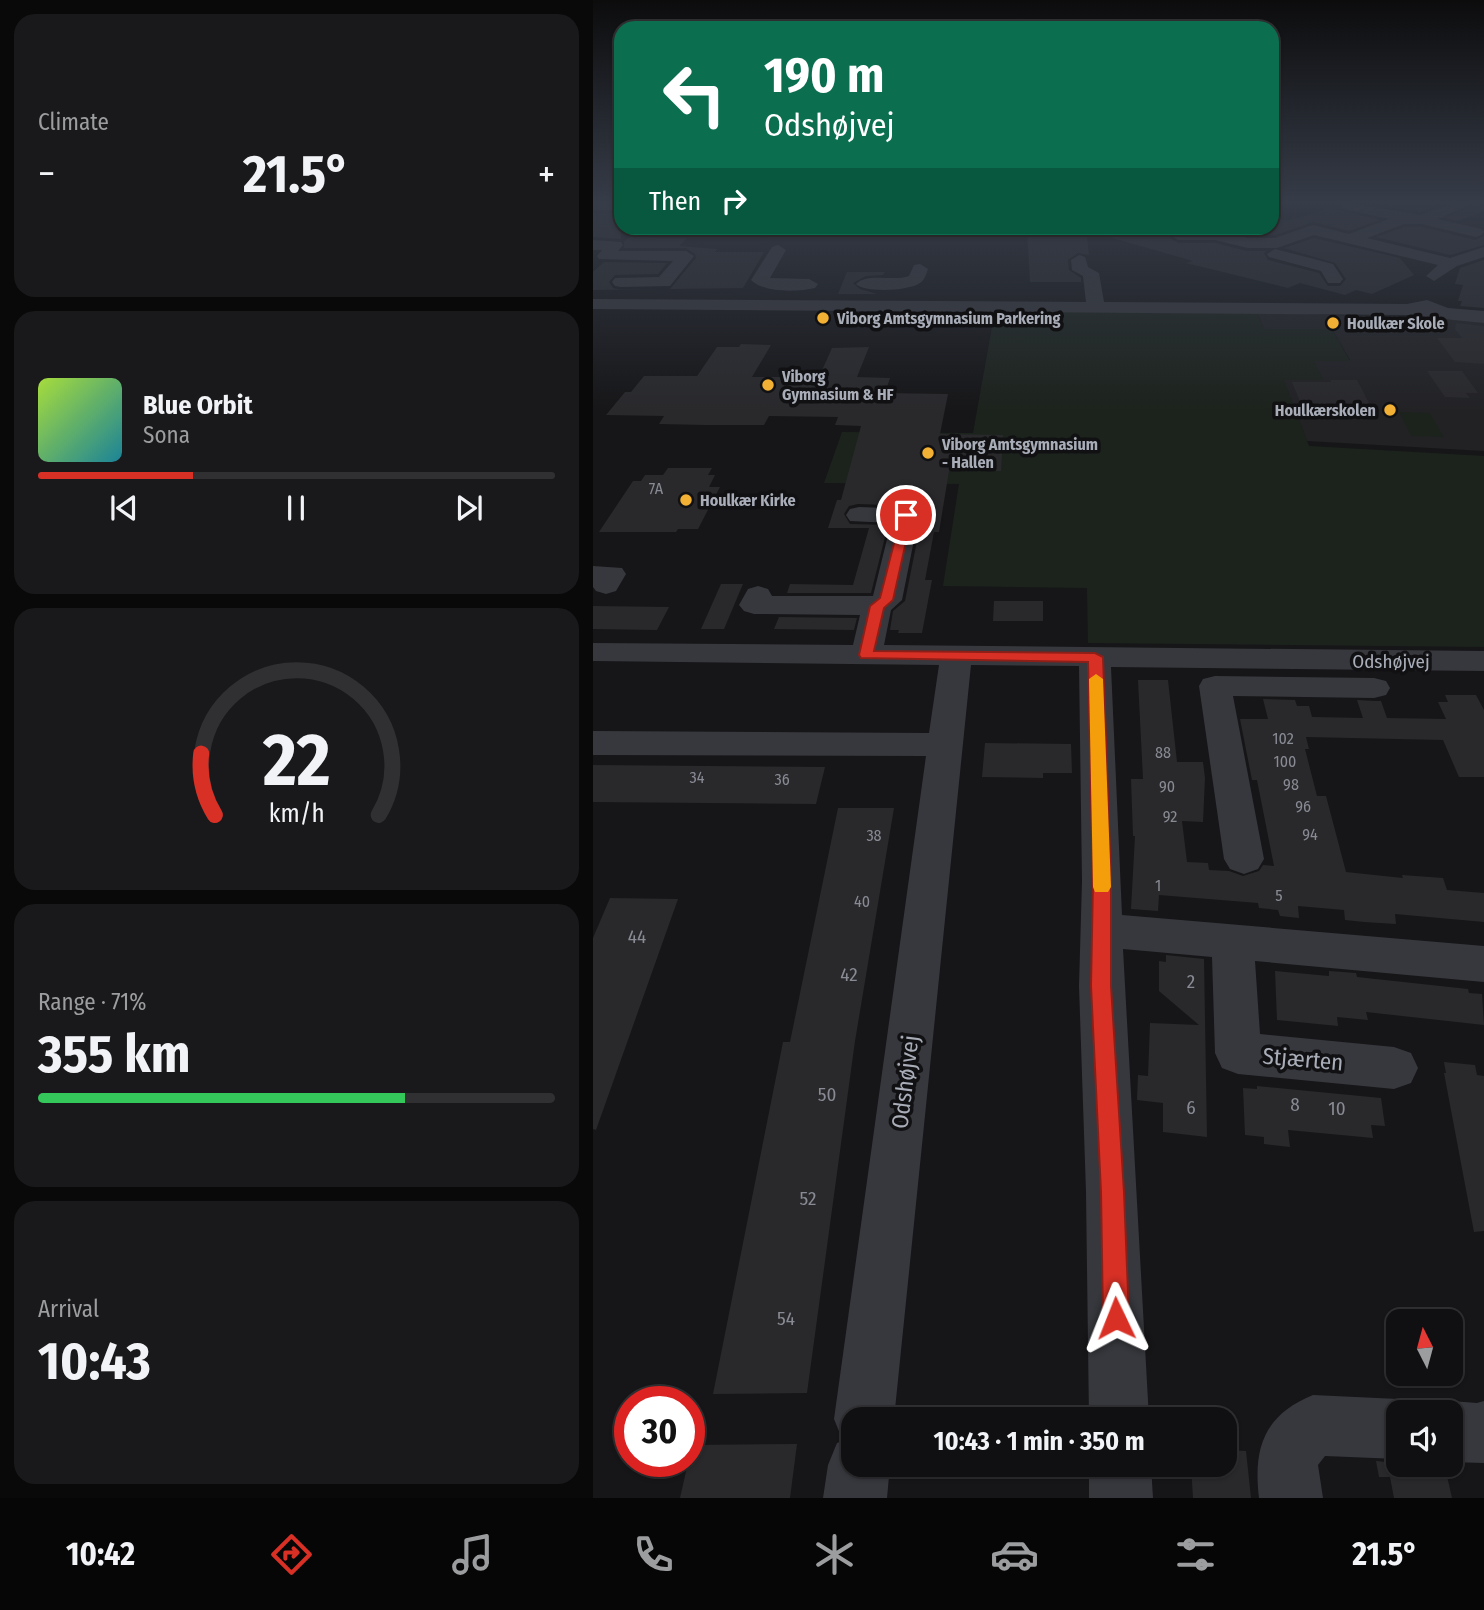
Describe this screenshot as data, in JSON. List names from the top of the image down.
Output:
{
  "streets": {
    "street": ["Odshøjvej", "Stjærten"]
  },
  "places": [
    "Viborg Amtsgymnasium Parkering",
    "Houlkær Skole",
    "Viborg Gymnasium & HF",
    "Houlkærskolen",
    "Viborg Amtsgymnasium - Hallen",
    "Houlkær Kirke"
  ],
  "house_numbers": [
    "7A",
    "102",
    "88",
    "100",
    "34",
    "36",
    "98",
    "90",
    "96",
    "92",
    "94",
    "38",
    "1",
    "5",
    "40",
    "44",
    "42",
    "2",
    "50",
    "8",
    "6",
    "10",
    "52",
    "54"
  ],
  "north": "top",
  "page": {
    "tile": [
      "Climate",
      ["Range · 71%", "355 km"],
      ["Arrival", "10:43"]
    ],
    "turn": ["190 m", "Odshøjvej"],
    "heat": ["−", "21.5°", "+"],
    "then": "Then",
    "song": ["Blue Orbit", "Sona"],
    "limit": "30",
    "trip": "10:43 · 1 min · 350 m",
    "tabs": ["10:42", "21.5°"],
    "gauge": ["22", "km/h"]
  }
}
